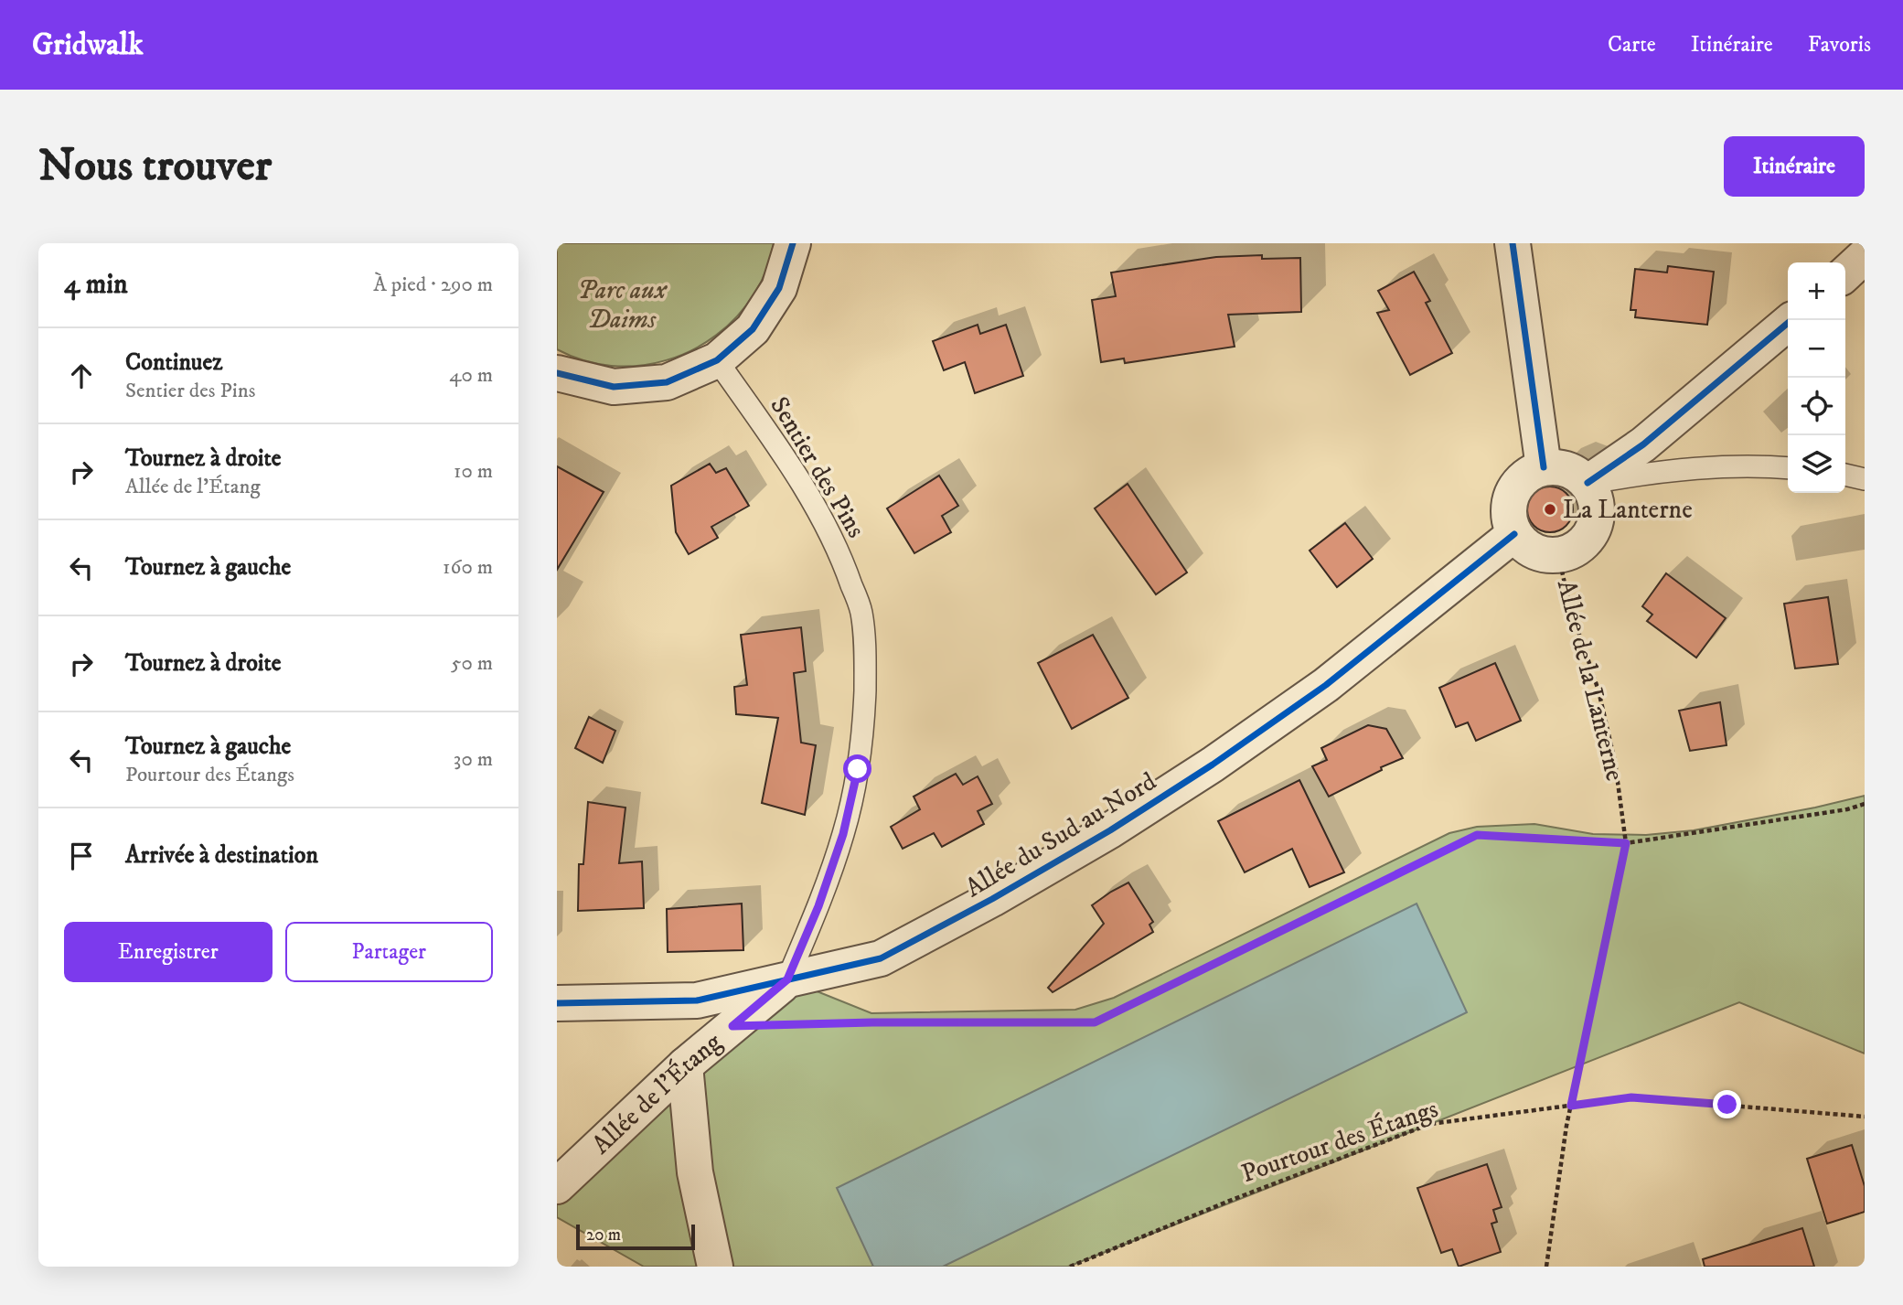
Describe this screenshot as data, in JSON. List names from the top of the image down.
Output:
{
  "streets": {
    "street": ["Allée du Sud au Nord", "Allée de l'Étang"],
    "lane": ["Sentier des Pins"],
    "path": ["Allée de la Lanterne", "Pourtour des Étangs"]
  },
  "crossings": [
    ["Sentier des Pins", "Allée du Sud au Nord"],
    ["Sentier des Pins", "Allée de l'Étang"],
    ["Allée de la Lanterne", "Allée du Sud au Nord"],
    ["Allée de la Lanterne", "Pourtour des Étangs"],
    ["Allée du Sud au Nord", "Allée de l'Étang"]
  ],
  "parks": ["Parc aux Daims"],
  "places": ["La Lanterne"],
  "scale_bar": "20 m",
  "page": {
    "header": "Gridwalk",
    "nav": ["Carte", "Itinéraire", "Favoris"],
    "buttons": [
      "Itinéraire",
      ["Enregistrer", "Partager"]
    ],
    "title": "Nous trouver",
    "heading": ["4 min", "À pied · 290 m"],
    "map_buttons": ["+", "−"],
    "list": [
      ["Continuez", "Sentier des Pins", "40 m"],
      ["Tournez à droite", "Allée de l'Étang", "10 m"],
      ["Tournez à gauche", "160 m"],
      ["Tournez à droite", "50 m"],
      ["Tournez à gauche", "Pourtour des Étangs", "30 m"],
      "Arrivée à destination"
    ],
    "scale": "20 m"
  }
}
